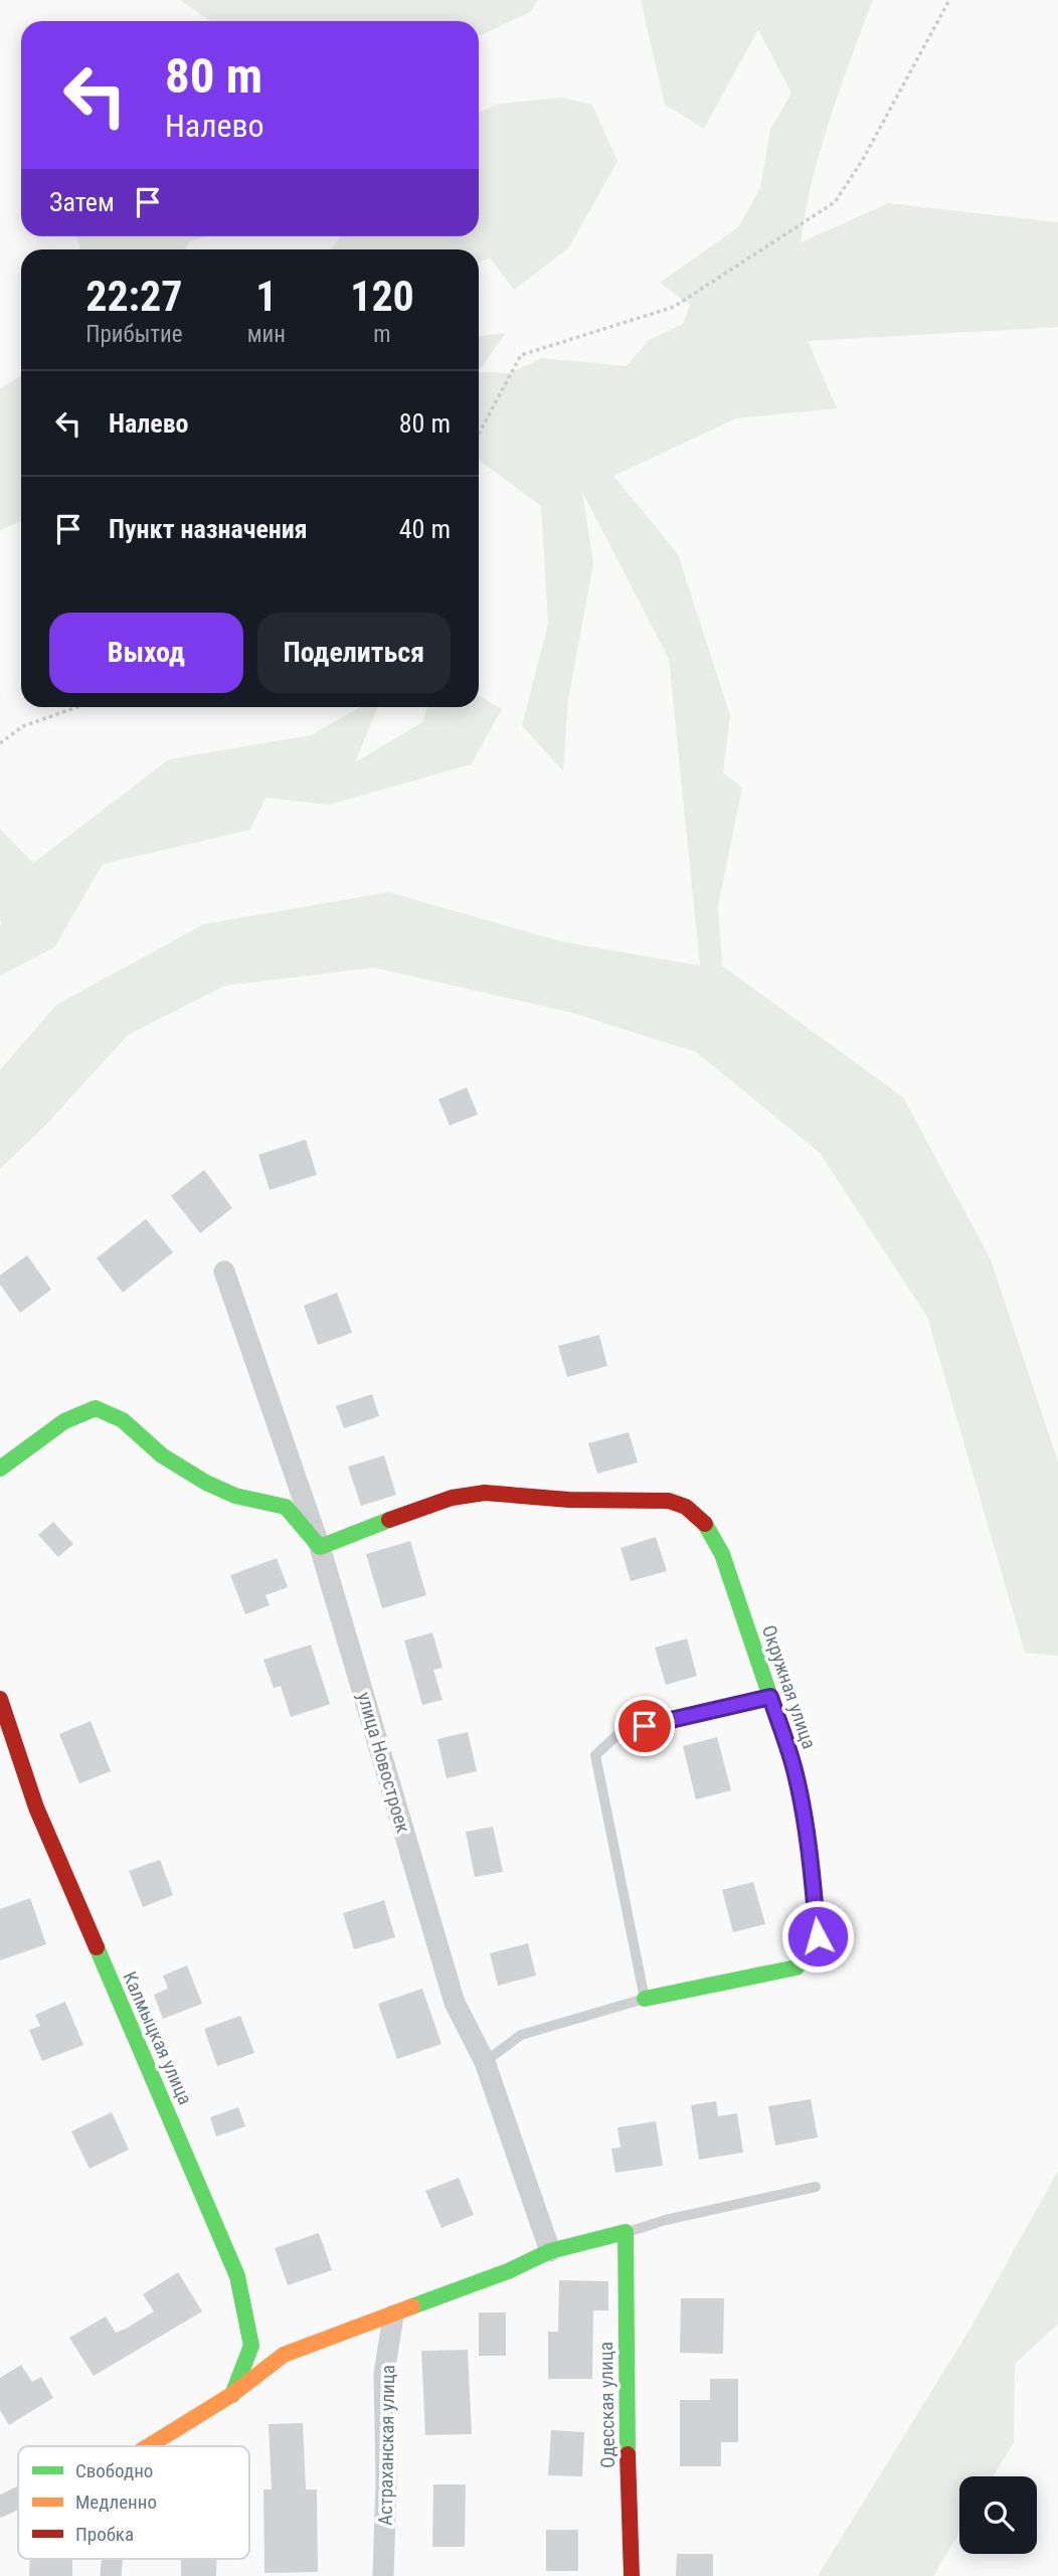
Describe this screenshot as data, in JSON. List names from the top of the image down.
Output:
{
  "streets": {
    "street": [
      "Окружная улица",
      "улица Новостроек",
      "Калмыцкая улица",
      "Одесская улица",
      "Астраханская улица"
    ]
  },
  "crossings": [
    ["Окружная улица", "улица Новостроек"]
  ],
  "legend": ["Свободно", "Медленно", "Пробка"],
  "page": {
    "turn": ["80 m", "Налево"],
    "then": "Затем",
    "eta": [
      "22:27",
      "Прибытие",
      "1",
      "мин",
      "120",
      "m"
    ],
    "list": [
      {
        "name": "Налево",
        "value": "80 m"
      },
      {
        "name": "Пункт назначения",
        "value": "40 m"
      }
    ],
    "buttons": ["Выход", "Поделиться"]
  }
}
